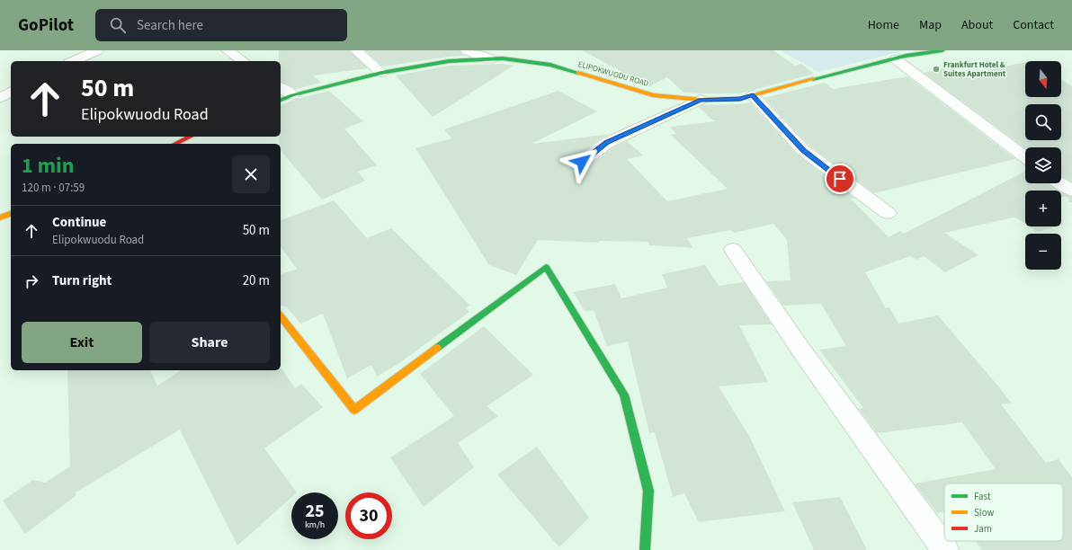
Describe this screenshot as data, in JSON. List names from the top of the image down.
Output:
{
  "streets": {
    "street": ["ELIPOKWUODU ROAD"]
  },
  "places": ["Frankfurt Hotel & Suites Apartment"],
  "legend": ["Fast", "Slow", "Jam"],
  "north": "bottom",
  "page": {
    "header": "GoPilot",
    "search": "Search here",
    "nav": [
      "Home",
      "Map",
      "About",
      "Contact"
    ],
    "map_buttons": ["+", "−"],
    "turn": ["50 m", "Elipokwuodu Road"],
    "heading": ["1 min", "120 m · 07:59"],
    "list": [
      {
        "name": "Continue",
        "note": "Elipokwuodu Road",
        "value": "50 m"
      },
      {
        "name": "Turn right",
        "value": "20 m"
      }
    ],
    "buttons": ["Exit", "Share"],
    "speed": "25 km/h",
    "limit": "30"
  }
}
